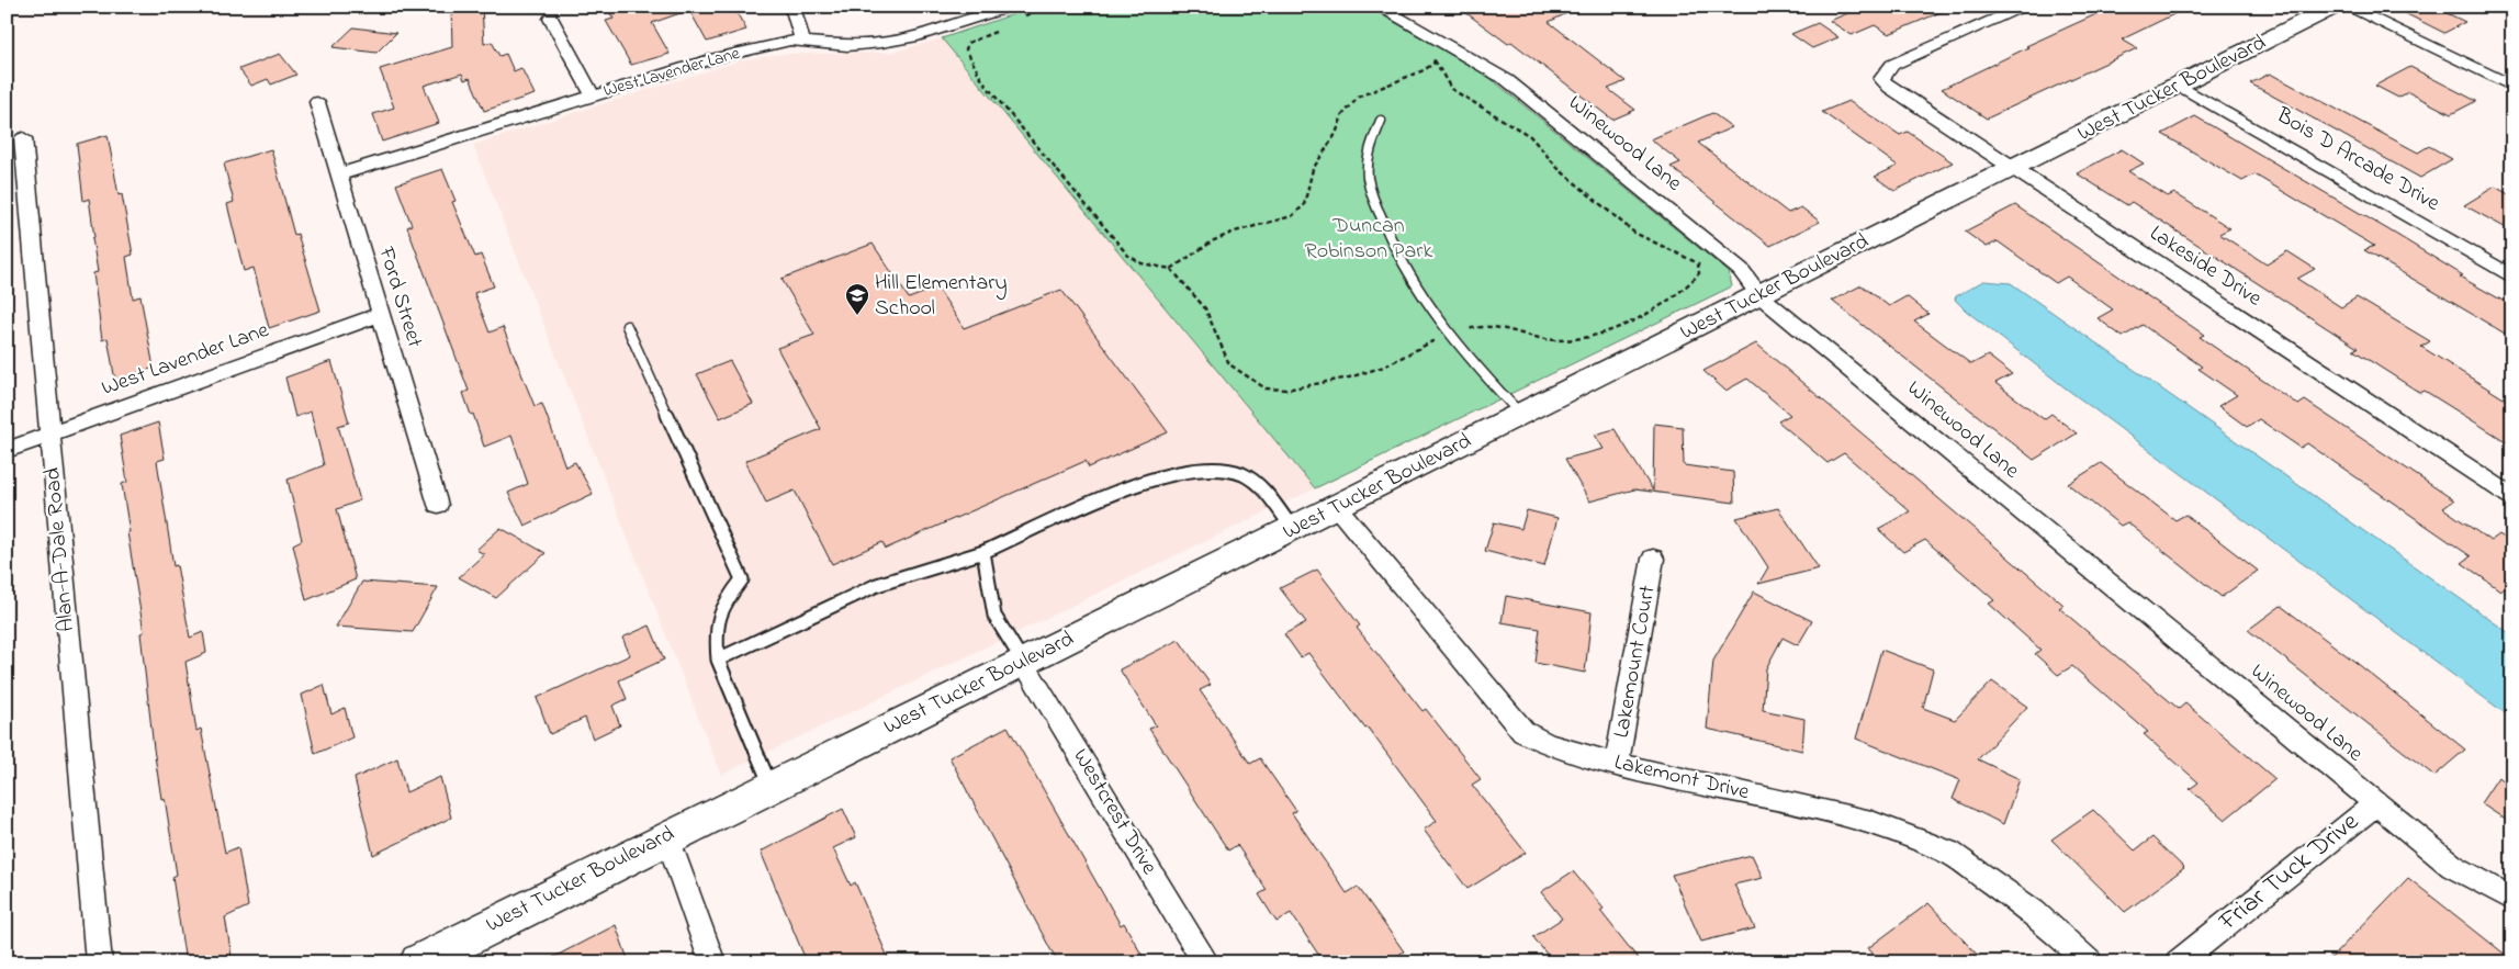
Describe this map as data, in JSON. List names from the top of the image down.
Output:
{
  "streets": {
    "street": [
      "West Lavender Lane",
      "West Tucker Boulevard",
      "Winewood Lane",
      "Bois D Arcade Drive",
      "Lakeside Drive",
      "Ford Street",
      "Alan-A-Dale Road",
      "Lakemount Court",
      "Lakemont Drive",
      "Westcrest Drive",
      "Friar Tuck Drive"
    ]
  },
  "crossings": [
    ["West Lavender Lane", "Ford Street"],
    ["West Lavender Lane", "Alan-A-Dale Road"],
    ["West Tucker Boulevard", "Winewood Lane"],
    ["West Tucker Boulevard", "Bois D Arcade Drive"],
    ["West Tucker Boulevard", "Lakeside Drive"],
    ["West Tucker Boulevard", "Lakemont Drive"],
    ["West Tucker Boulevard", "Westcrest Drive"],
    ["Winewood Lane", "Friar Tuck Drive"],
    ["Lakemount Court", "Lakemont Drive"]
  ],
  "parks": ["Duncan Robinson Park"],
  "places": {
    "school or university": ["Hill Elementary School"]
  }
}
